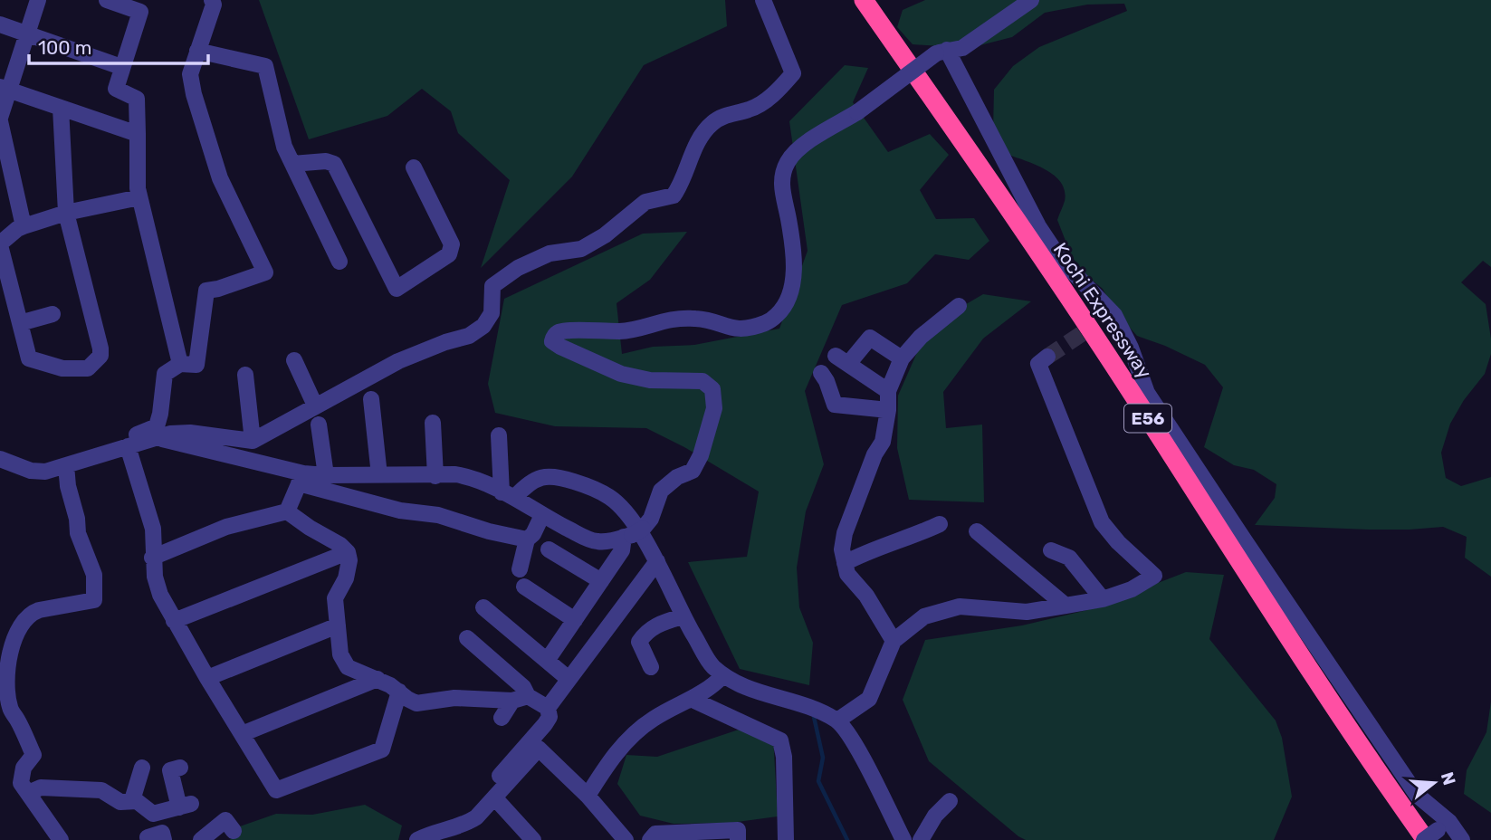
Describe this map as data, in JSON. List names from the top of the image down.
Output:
{
  "streets": {
    "highway": ["Kochi Expressway", "E56"]
  },
  "scale_bar": "100 m",
  "north": "right"
}
